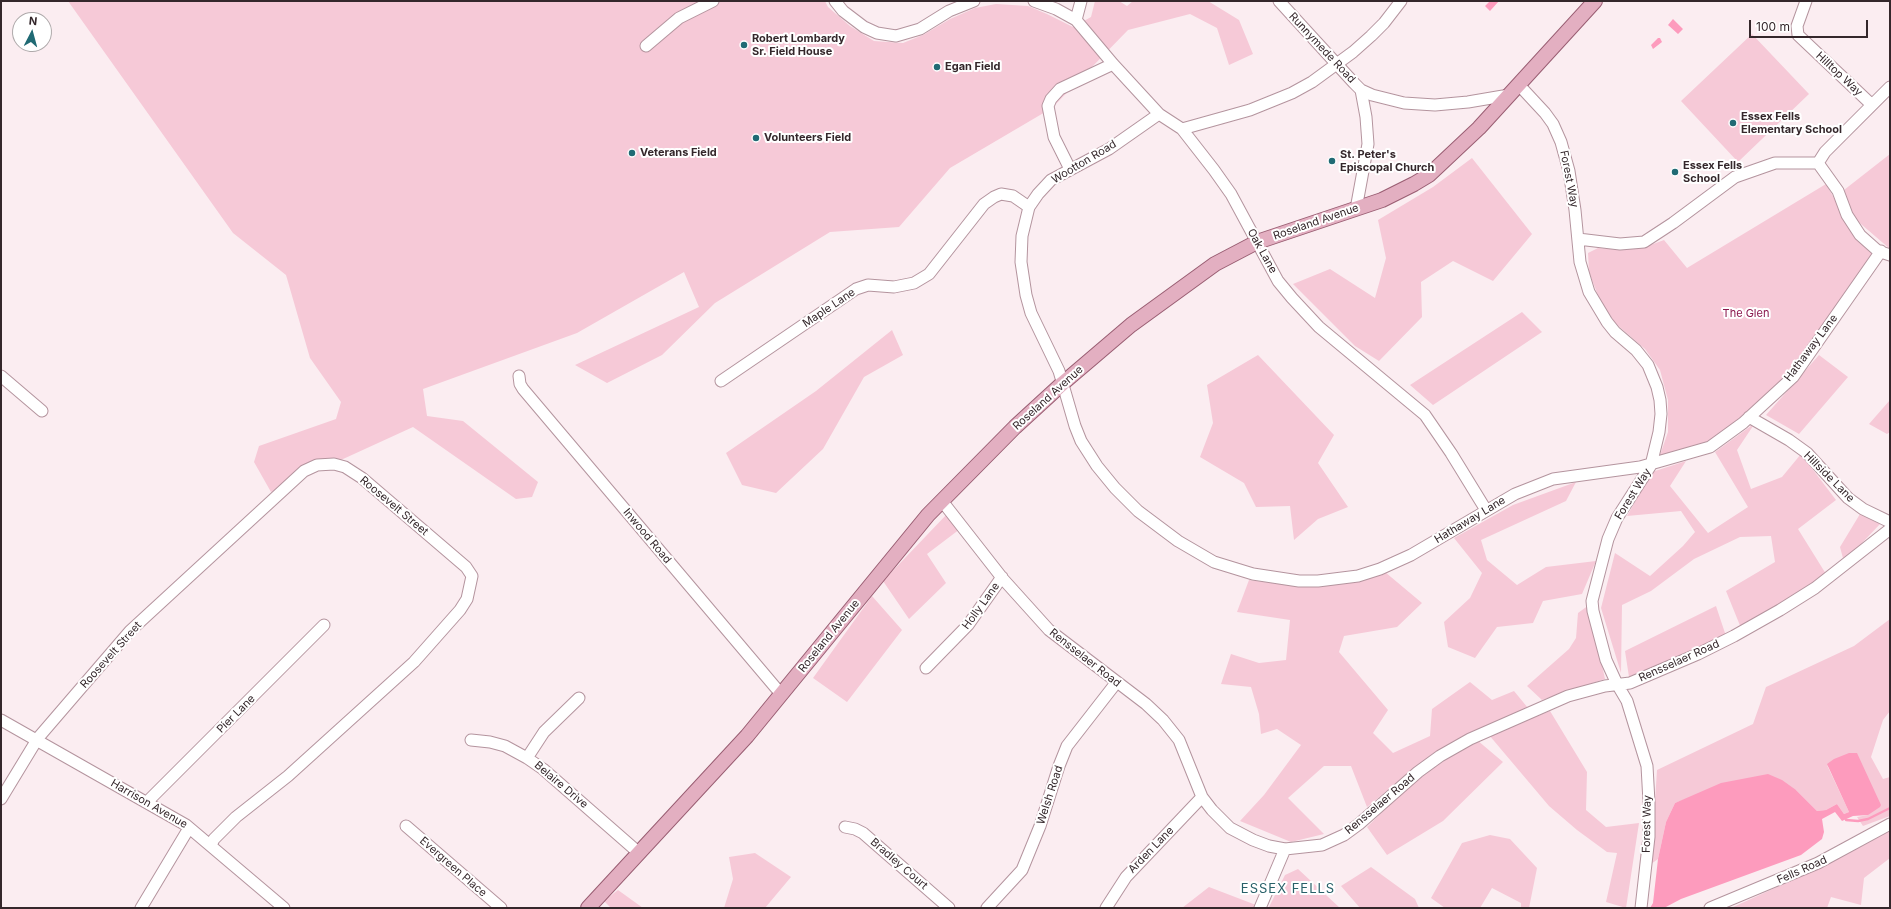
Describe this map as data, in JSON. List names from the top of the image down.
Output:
{
  "streets": {
    "main road": ["Roseland Avenue"],
    "street": [
      "Runnymede Road",
      "Hilltop Way",
      "Wootton Road",
      "Forest Way",
      "Oak Lane",
      "Maple Lane",
      "Hathaway Lane",
      "Hillside Lane",
      "Roosevelt Street",
      "Inwood Road",
      "Holly Lane",
      "Rensselaer Road",
      "Pier Lane",
      "Belaire Drive",
      "Welsh Road",
      "Harrison Avenue",
      "Arden Lane",
      "Bradley Court",
      "Evergreen Place",
      "Fells Road"
    ]
  },
  "crossings": [
    ["Runnymede Road", "Forest Way"],
    ["Runnymede Road", "Roseland Avenue"],
    ["Wootton Road", "Roseland Avenue"],
    ["Wootton Road", "Oak Lane"],
    ["Wootton Road", "Maple Lane"],
    ["Wootton Road", "Hathaway Lane"],
    ["Forest Way", "Roseland Avenue"],
    ["Forest Way", "Hathaway Lane"],
    ["Forest Way", "Rensselaer Road"],
    ["Roseland Avenue", "Oak Lane"],
    ["Roseland Avenue", "Hathaway Lane"],
    ["Roseland Avenue", "Inwood Road"],
    ["Roseland Avenue", "Rensselaer Road"],
    ["Roseland Avenue", "Belaire Drive"],
    ["Oak Lane", "Hathaway Lane"],
    ["Hathaway Lane", "Hillside Lane"],
    ["Roosevelt Street", "Harrison Avenue"],
    ["Holly Lane", "Rensselaer Road"],
    ["Rensselaer Road", "Welsh Road"],
    ["Rensselaer Road", "Arden Lane"],
    ["Pier Lane", "Harrison Avenue"]
  ],
  "districts": ["ESSEX FELLS"],
  "parks": ["The Glen"],
  "places": [
    "Robert Lombardy Sr. Field House",
    "Egan Field",
    "Essex Fells Elementary School",
    "Volunteers Field",
    "Veterans Field",
    "St. Peter's Episcopal Church",
    "Essex Fells School"
  ],
  "scale_bar": "100 m",
  "north": "top"
}
